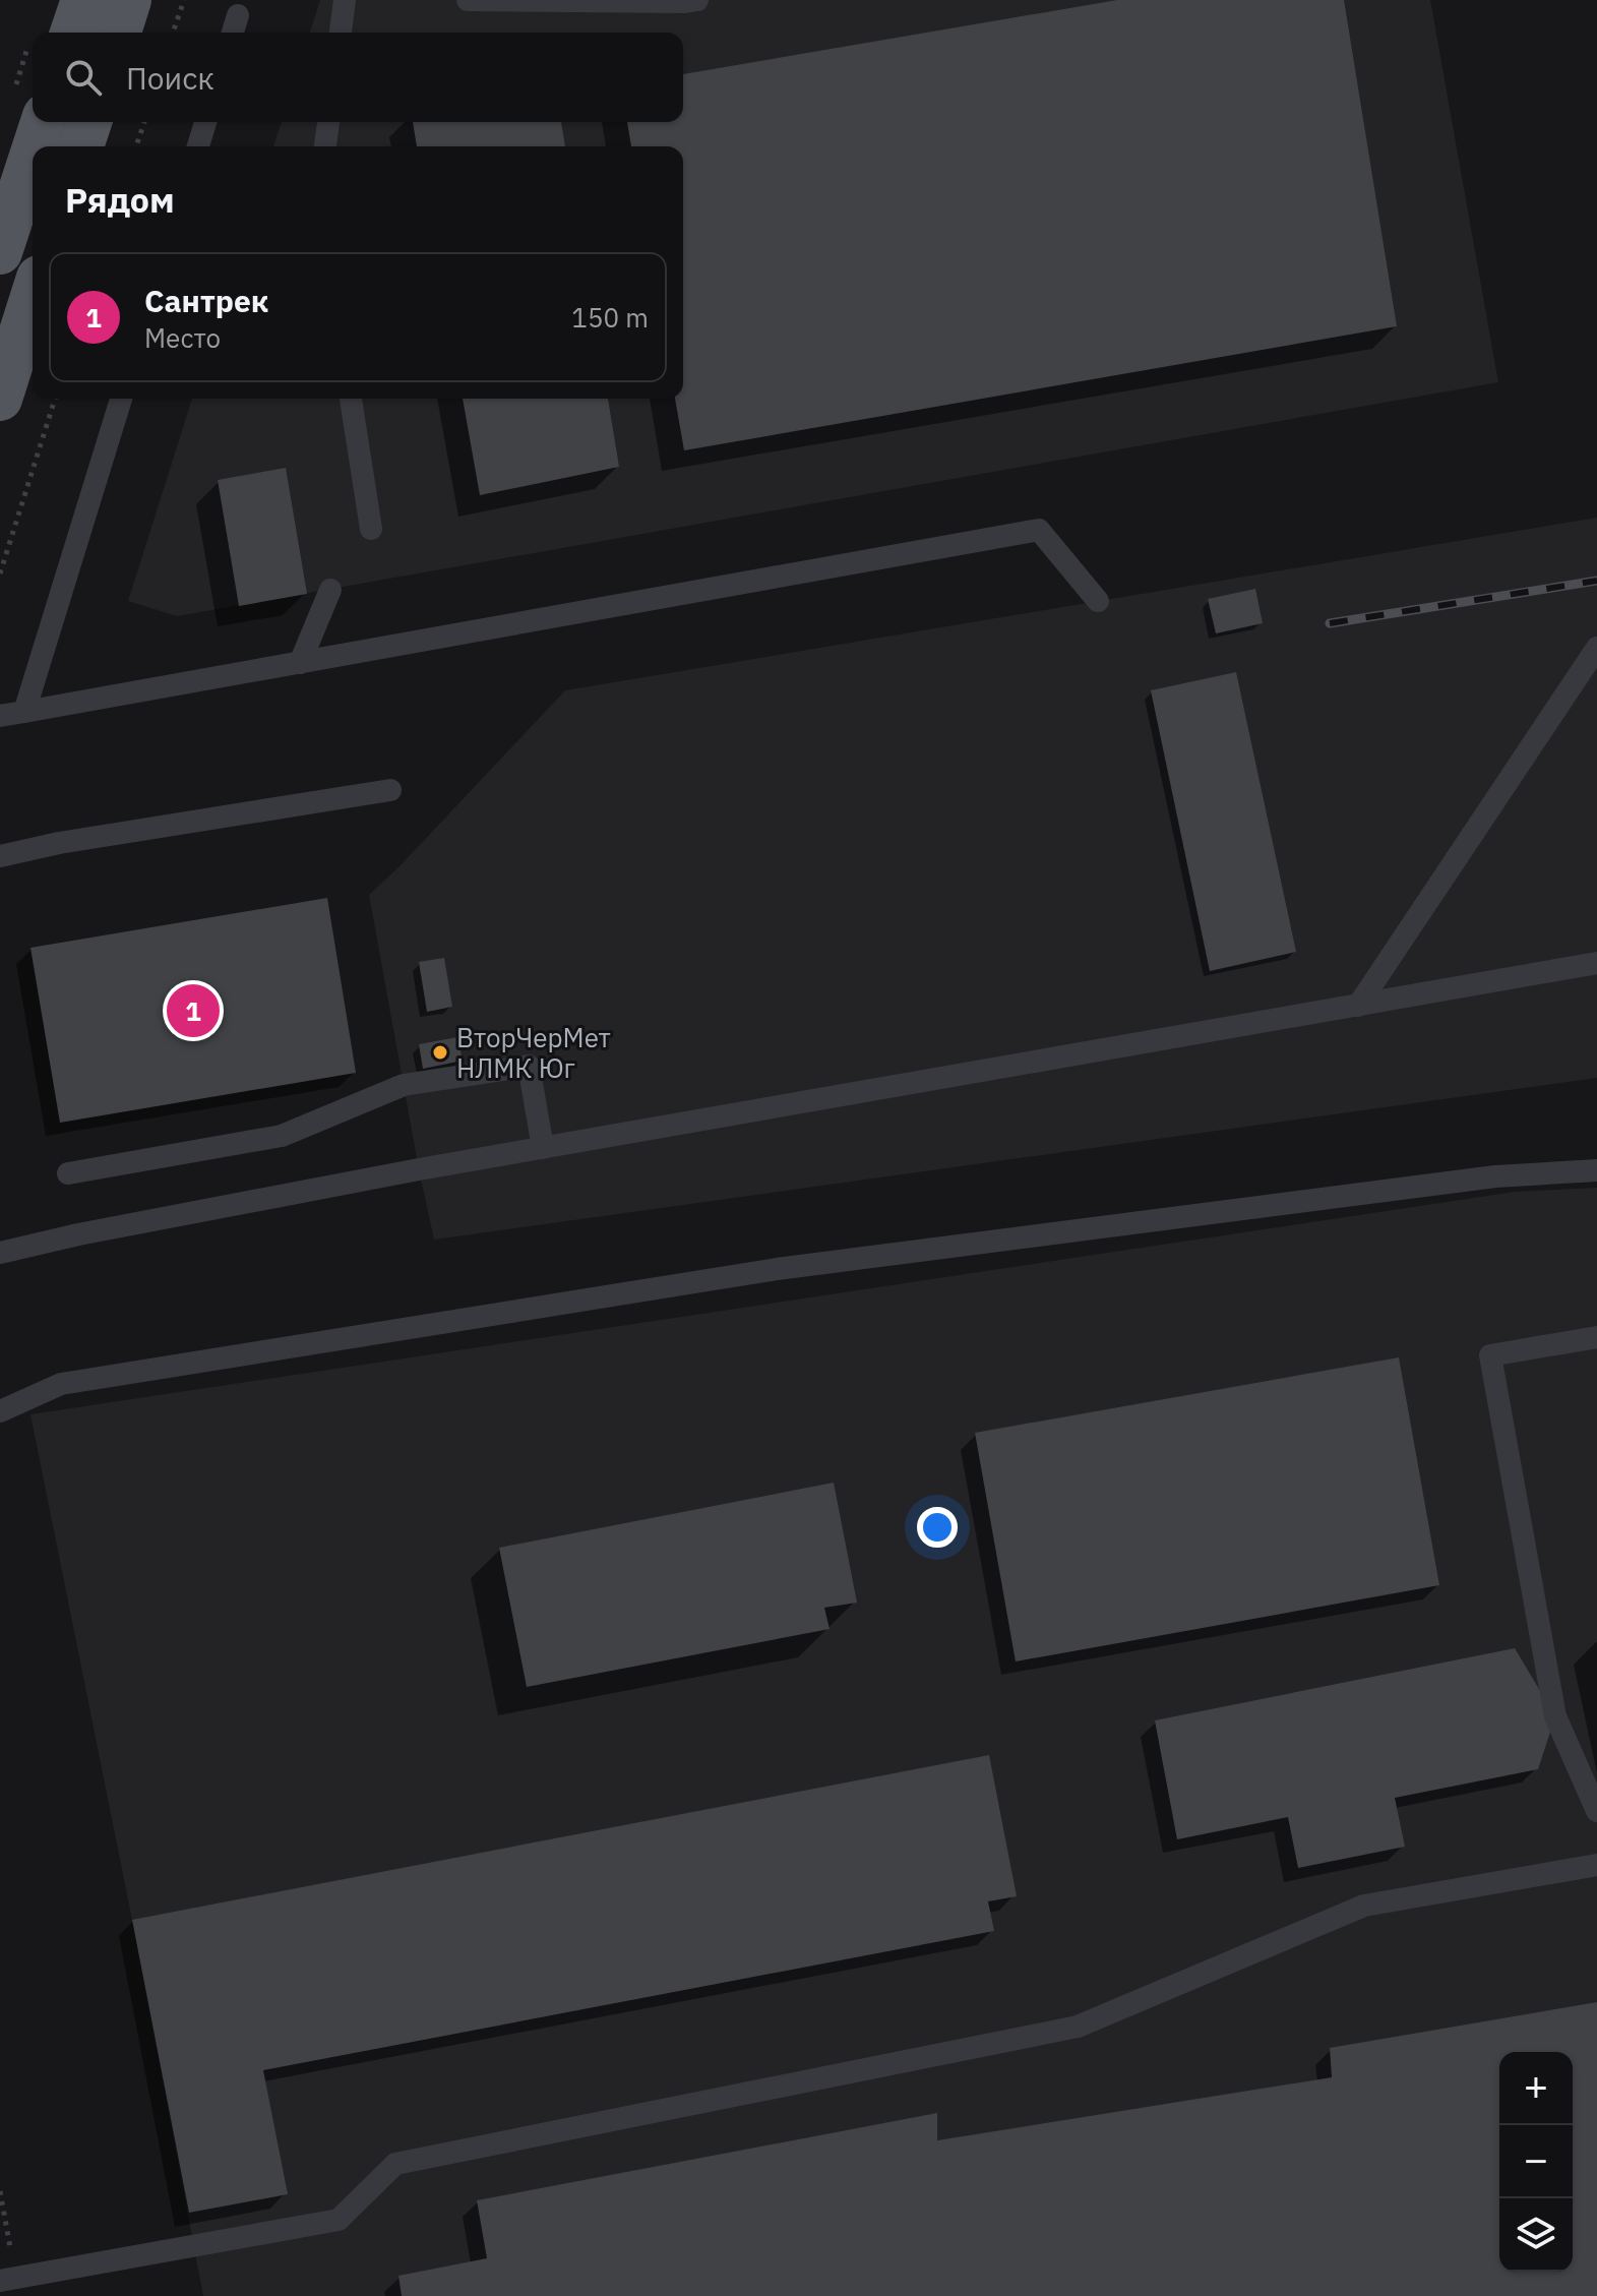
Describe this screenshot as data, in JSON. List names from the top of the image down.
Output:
{
  "places": ["ВторЧерМет НЛМК Юг"],
  "page": {
    "search": "Поиск",
    "heading": "Рядом",
    "list": [
      {
        "mark": "1",
        "name": "Сантрек",
        "note": "Место",
        "value": "150 m"
      }
    ],
    "pins": "1",
    "map_buttons": ["+", "−"]
  }
}
